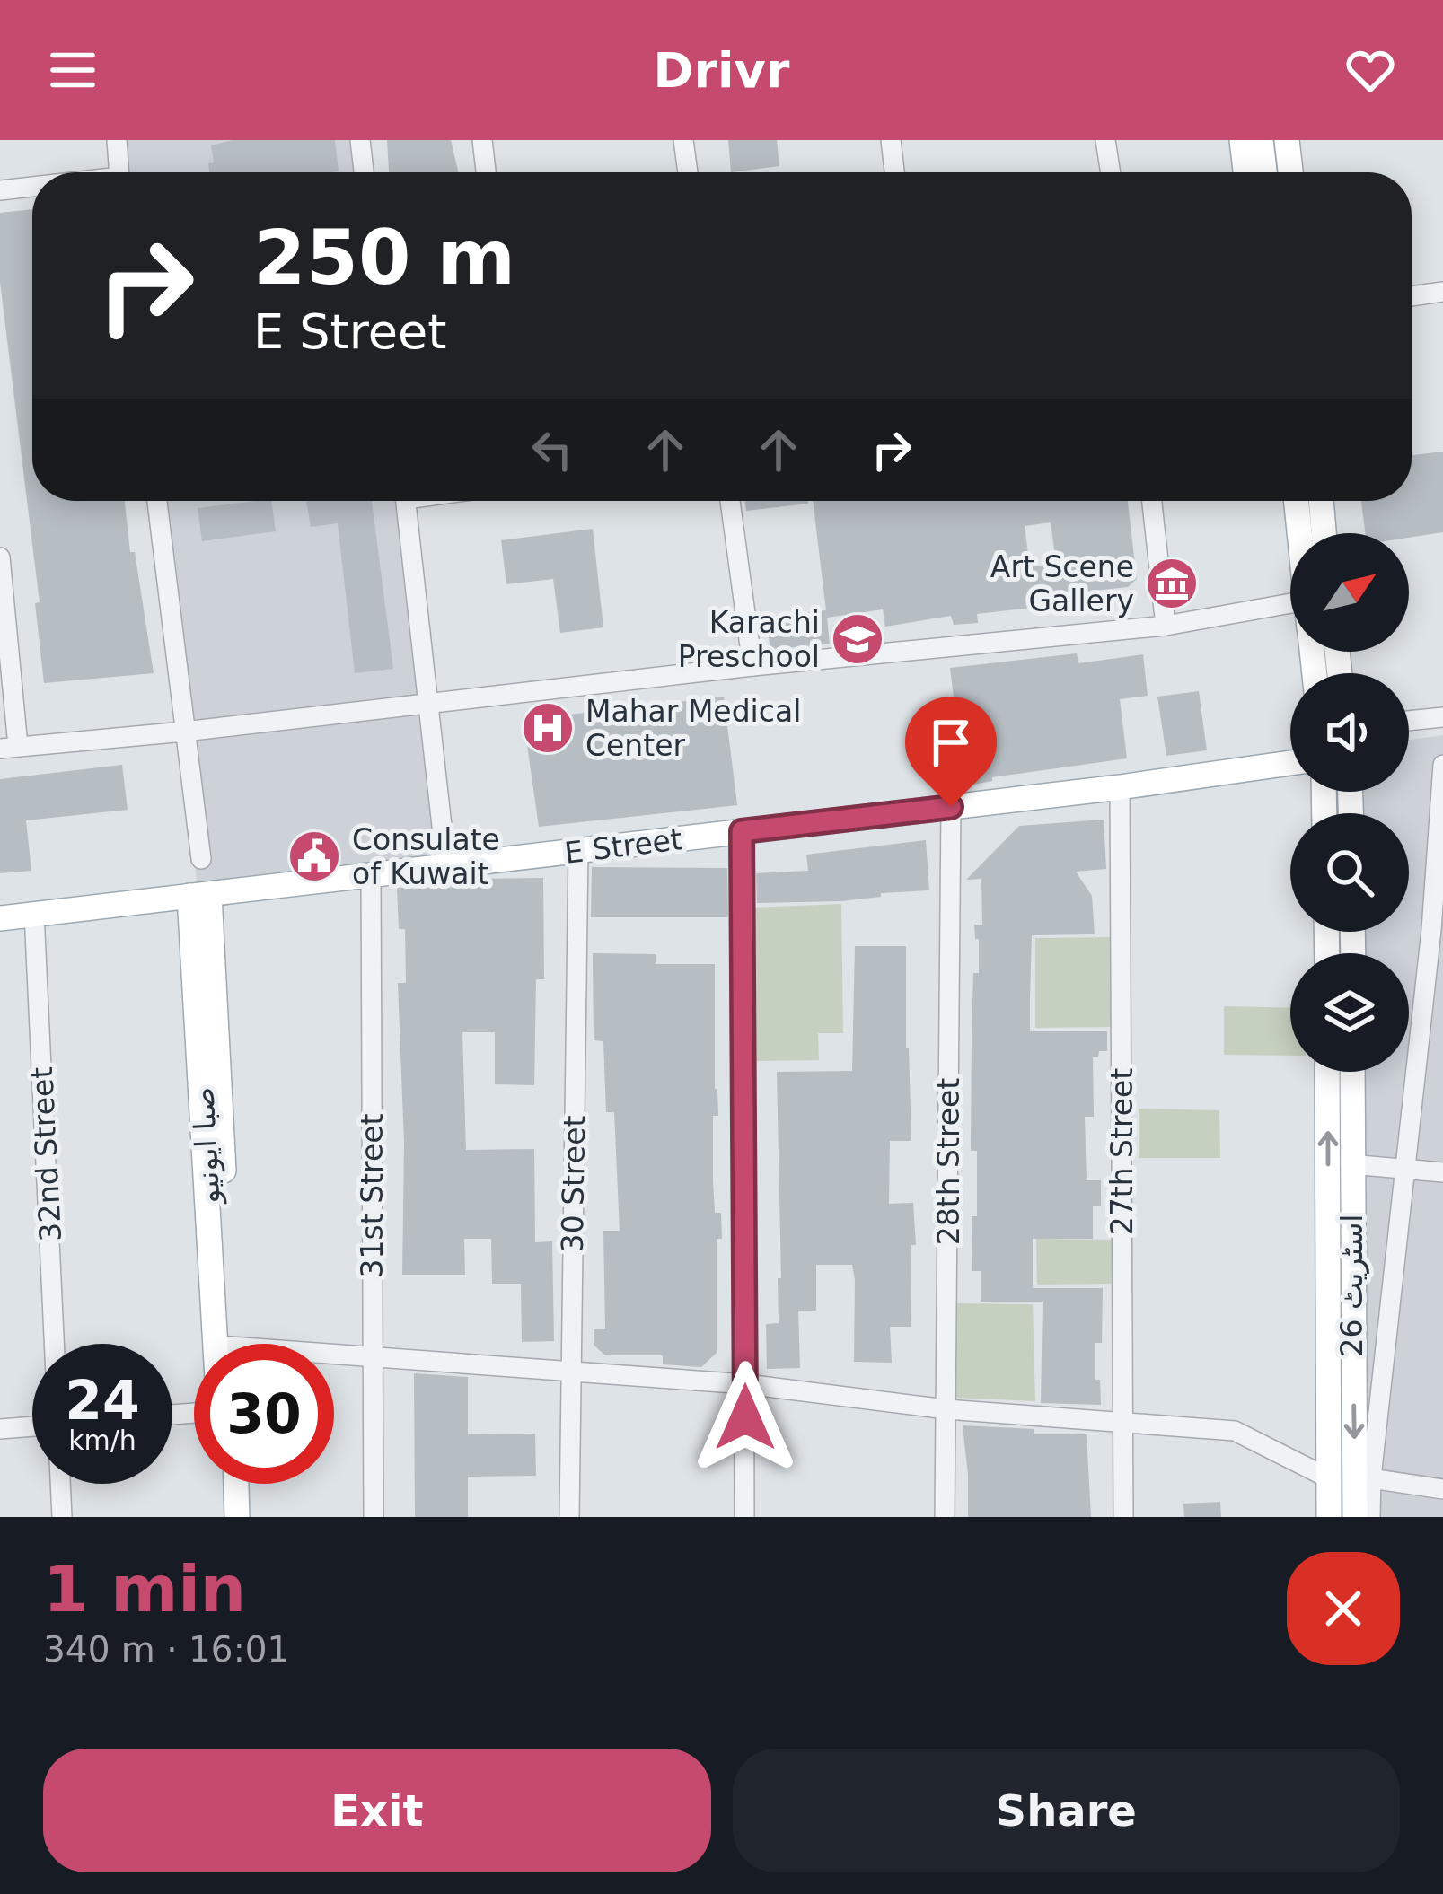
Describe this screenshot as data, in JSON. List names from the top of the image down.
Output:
{
  "streets": {
    "main road": ["E Street", "صبا ایونیو", "اسٹریٹ 26"],
    "street": [
      "27th Street",
      "32nd Street",
      "28th Street",
      "30 Street",
      "31st Street"
    ]
  },
  "crossings": [
    ["E Street", "صبا ایونیو"],
    ["E Street", "27th Street"],
    ["E Street", "32nd Street"],
    ["E Street", "28th Street"],
    ["E Street", "30 Street"],
    ["E Street", "31st Street"]
  ],
  "places": {
    "museum": ["Art Scene Gallery"],
    "school or university": ["Karachi Preschool"],
    "hospital": ["Mahar Medical Center"],
    "public building": ["Consulate of Kuwait"]
  },
  "north": "top right",
  "page": {
    "header": "Drivr",
    "turn": ["250 m", "E Street"],
    "speed": "24 km/h",
    "limit": "30",
    "heading": ["1 min", "340 m · 16:01"],
    "buttons": ["Exit", "Share"]
  }
}
